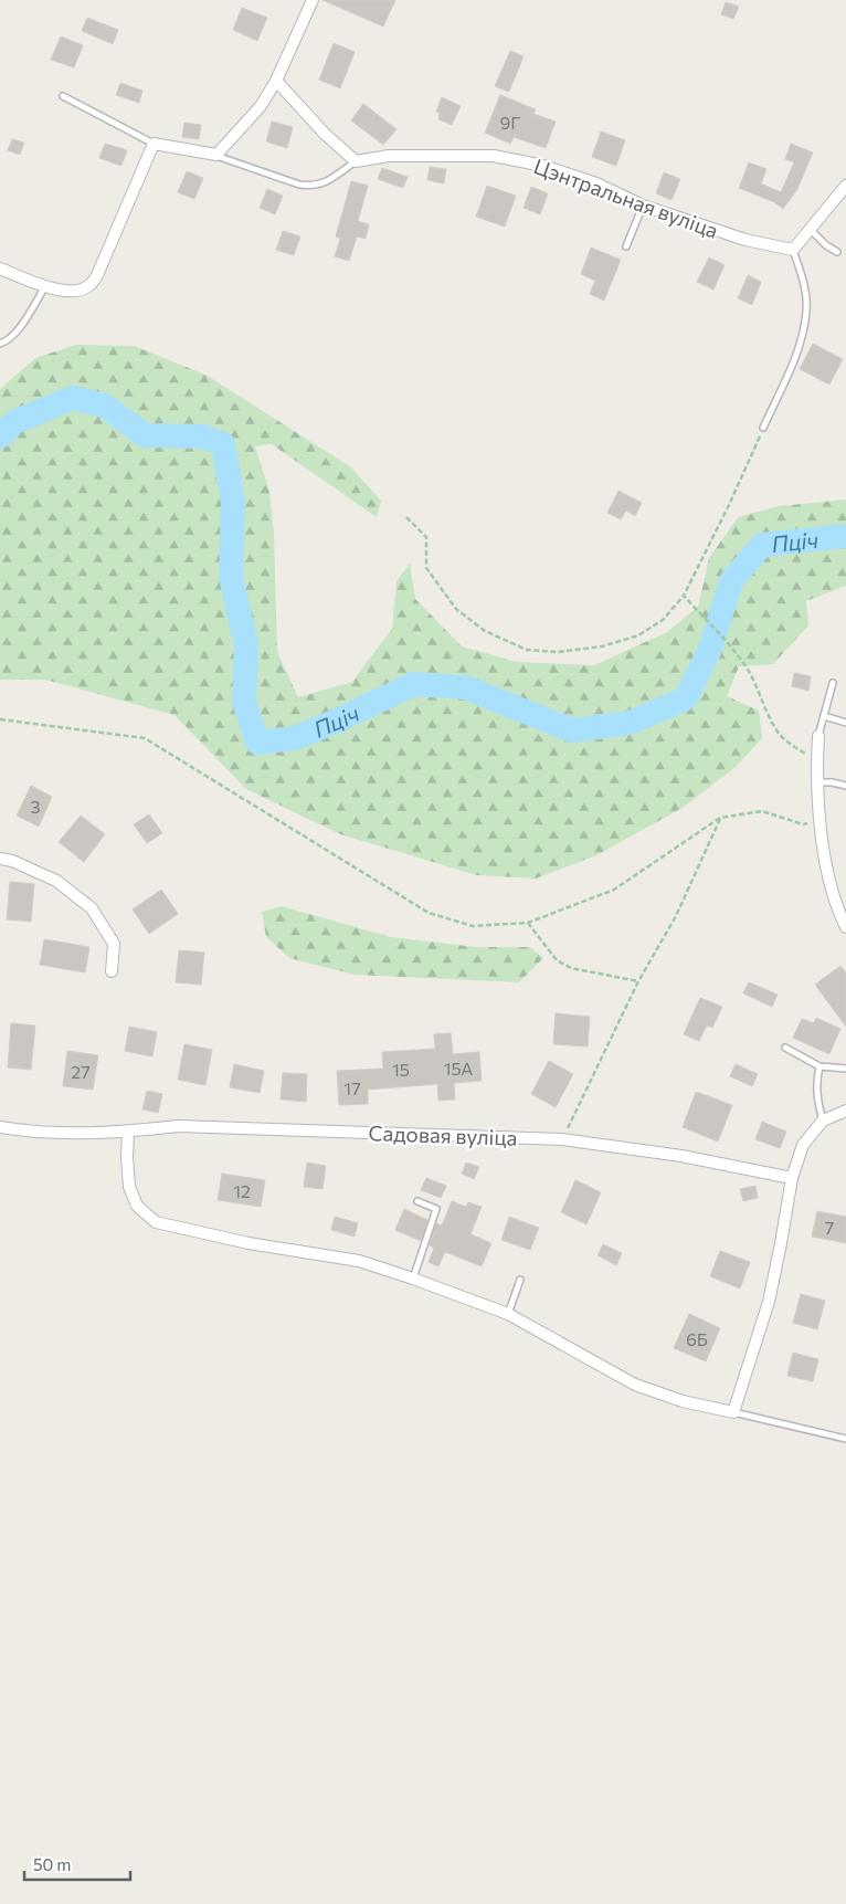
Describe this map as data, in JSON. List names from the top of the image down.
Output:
{
  "streets": {
    "street": ["Цэнтральная вуліца", "Садовая вуліца"]
  },
  "water": ["Пціч"],
  "house_numbers": [
    "9Г",
    "3",
    "15А",
    "15",
    "27",
    "17",
    "12",
    "7",
    "6Б"
  ],
  "scale_bar": "50 m"
}
